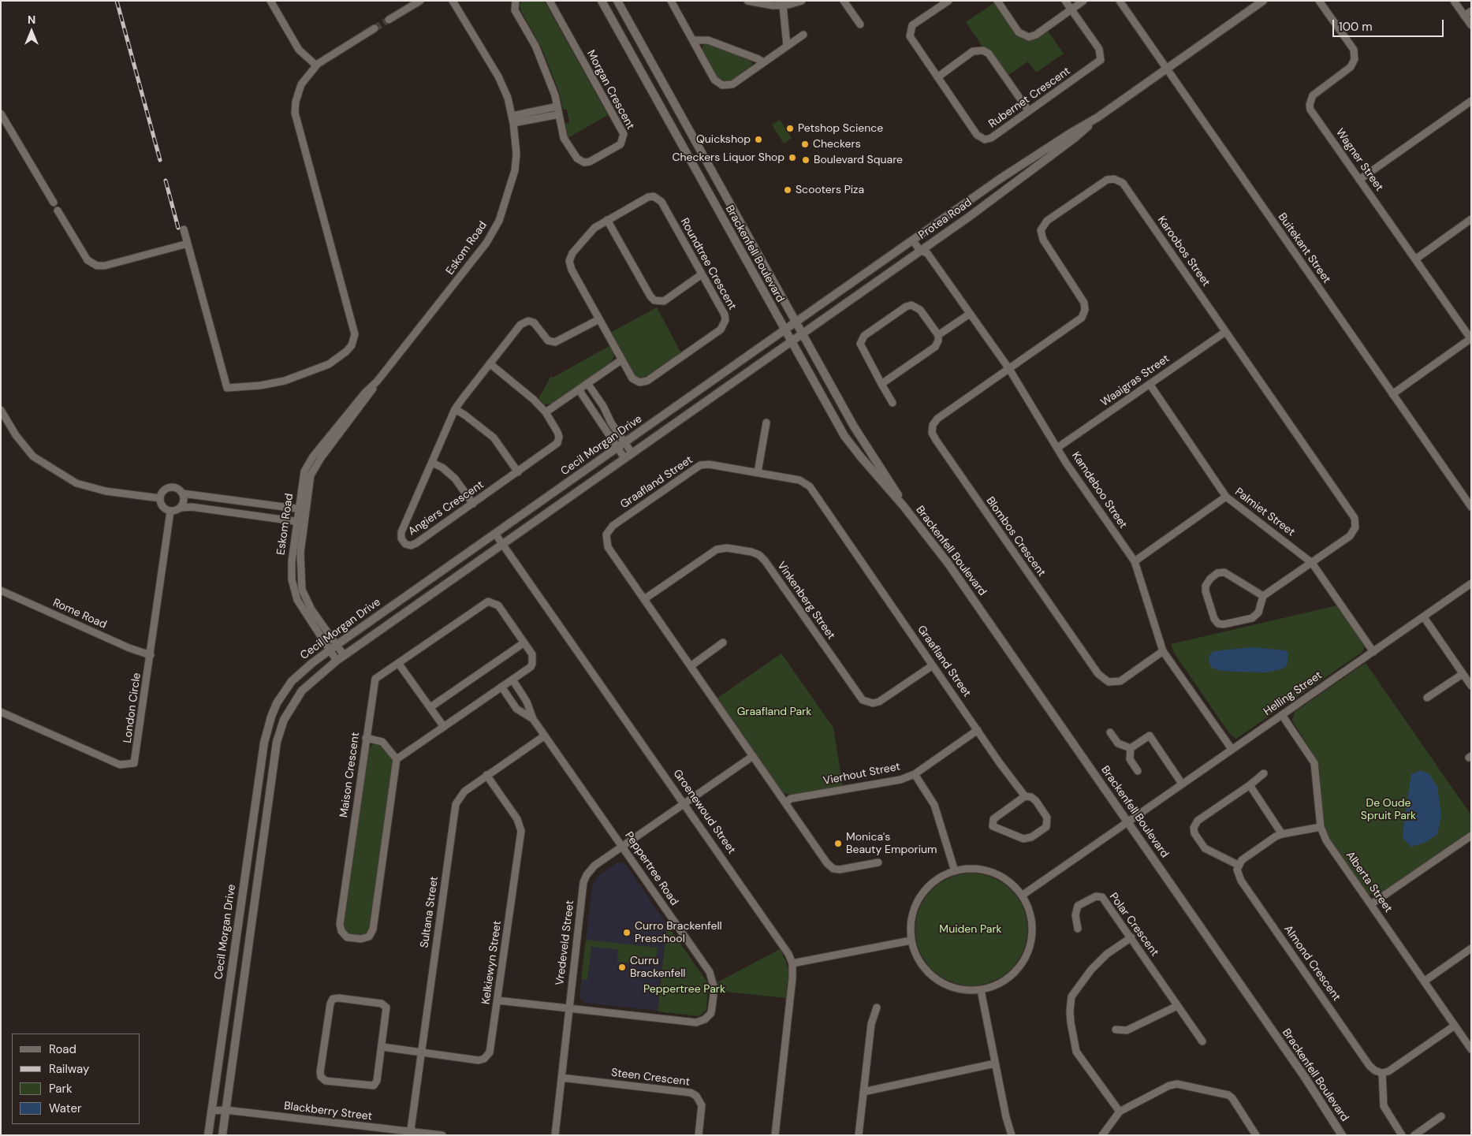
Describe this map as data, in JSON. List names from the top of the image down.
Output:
{
  "streets": {
    "street": [
      "Morgan Crescent",
      "Rubernet Crescent",
      "Wagner Street",
      "Protea Road",
      "Eskom Road",
      "Buitekant Street",
      "Karoobos Street",
      "Brackenfell Boulevard",
      "Roundtree Crescent",
      "Waaigras Street",
      "Cecil Morgan Drive",
      "Graafland Street",
      "Kamdeboo Street",
      "Angiers Crescent",
      "Palmiet Street",
      "Blombos Crescent",
      "Vinkenberg Street",
      "Rome Road",
      "Helling Street",
      "London Circle",
      "Vierhout Street",
      "Maison Crescent",
      "Groenewoud Street",
      "Peppertree Road",
      "Alberta Street",
      "Sultana Street",
      "Polar Crescent",
      "Vredeveld Street",
      "Kelkiewyn Street",
      "Almond Crescent",
      "Steen Crescent",
      "Blackberry Street"
    ]
  },
  "crossings": [
    ["Protea Road", "Buitekant Street"],
    ["Protea Road", "Brackenfell Boulevard"],
    ["Protea Road", "Cecil Morgan Drive"],
    ["Protea Road", "Kamdeboo Street"],
    ["Eskom Road", "Cecil Morgan Drive"],
    ["Karoobos Street", "Waaigras Street"],
    ["Karoobos Street", "Kamdeboo Street"],
    ["Karoobos Street", "Palmiet Street"],
    ["Karoobos Street", "Blombos Crescent"],
    ["Brackenfell Boulevard", "Cecil Morgan Drive"],
    ["Brackenfell Boulevard", "Helling Street"],
    ["Roundtree Crescent", "Angiers Crescent"],
    ["Waaigras Street", "Kamdeboo Street"],
    ["Waaigras Street", "Palmiet Street"],
    ["Cecil Morgan Drive", "Groenewoud Street"],
    ["Cecil Morgan Drive", "Blackberry Street"],
    ["Graafland Street", "Vinkenberg Street"],
    ["Graafland Street", "Vierhout Street"],
    ["Graafland Street", "Vredeveld Street"],
    ["Kamdeboo Street", "Blombos Crescent"],
    ["Kamdeboo Street", "Helling Street"],
    ["Palmiet Street", "Helling Street"],
    ["Rome Road", "London Circle"],
    ["Helling Street", "Alberta Street"],
    ["Groenewoud Street", "Vredeveld Street"],
    ["Peppertree Road", "Sultana Street"],
    ["Peppertree Road", "Vredeveld Street"],
    ["Peppertree Road", "Kelkiewyn Street"],
    ["Sultana Street", "Kelkiewyn Street"],
    ["Sultana Street", "Blackberry Street"],
    ["Vredeveld Street", "Steen Crescent"]
  ],
  "parks": [
    "Graafland Park",
    "De Oude Spruit Park",
    "Muiden Park",
    "Peppertree Park"
  ],
  "places": [
    "Petshop Science",
    "Quickshop",
    "Checkers",
    "Checkers Liquor Shop",
    "Boulevard Square",
    "Scooters Piza",
    "Monica's Beauty Emporium",
    "Curro Brackenfell Preschool",
    "Curru Brackenfell"
  ],
  "legend": [
    "Road",
    "Railway",
    "Park",
    "Water"
  ],
  "scale_bar": "100 m",
  "north": "top"
}
